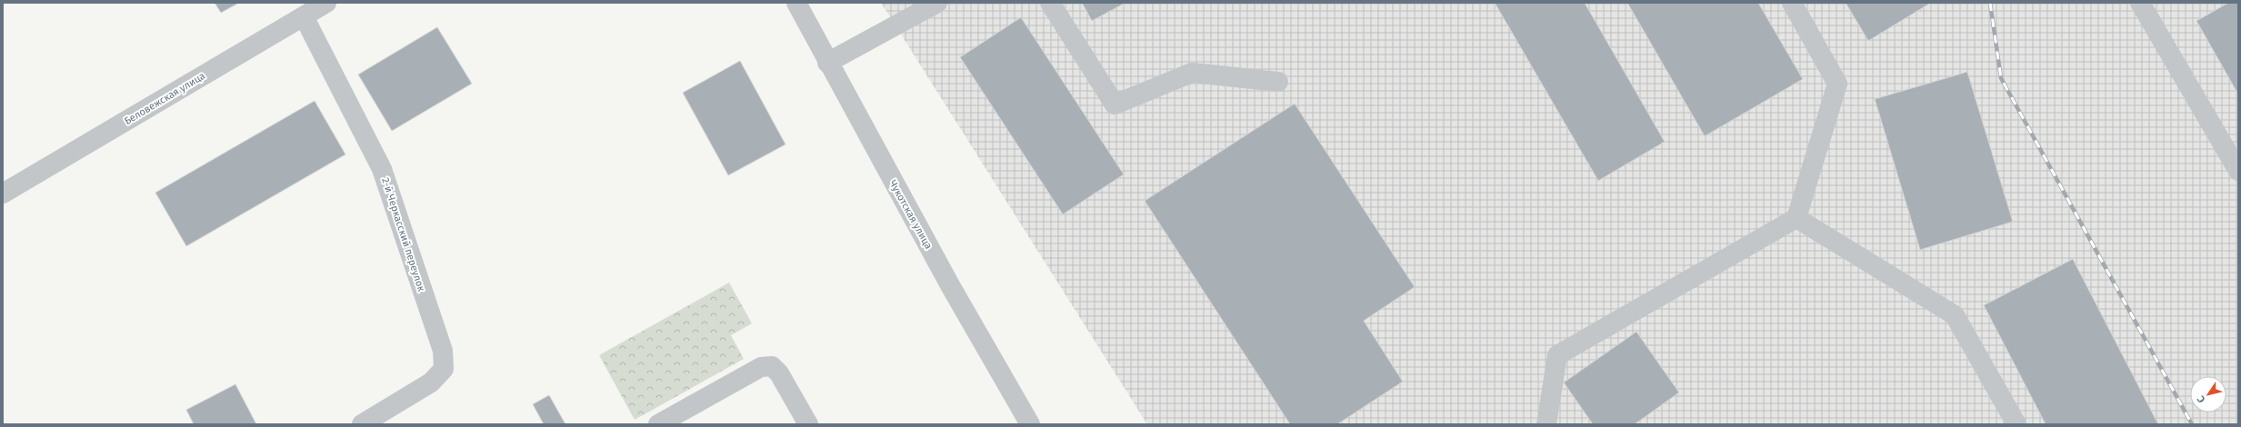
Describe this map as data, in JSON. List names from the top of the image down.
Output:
{
  "streets": {
    "street": ["Беловежская улица", "Чукотская улица", "2-й Черкасский переулок"]
  },
  "crossings": [
    ["Беловежская улица", "2-й Черкасский переулок"]
  ],
  "north": "bottom left"
}
